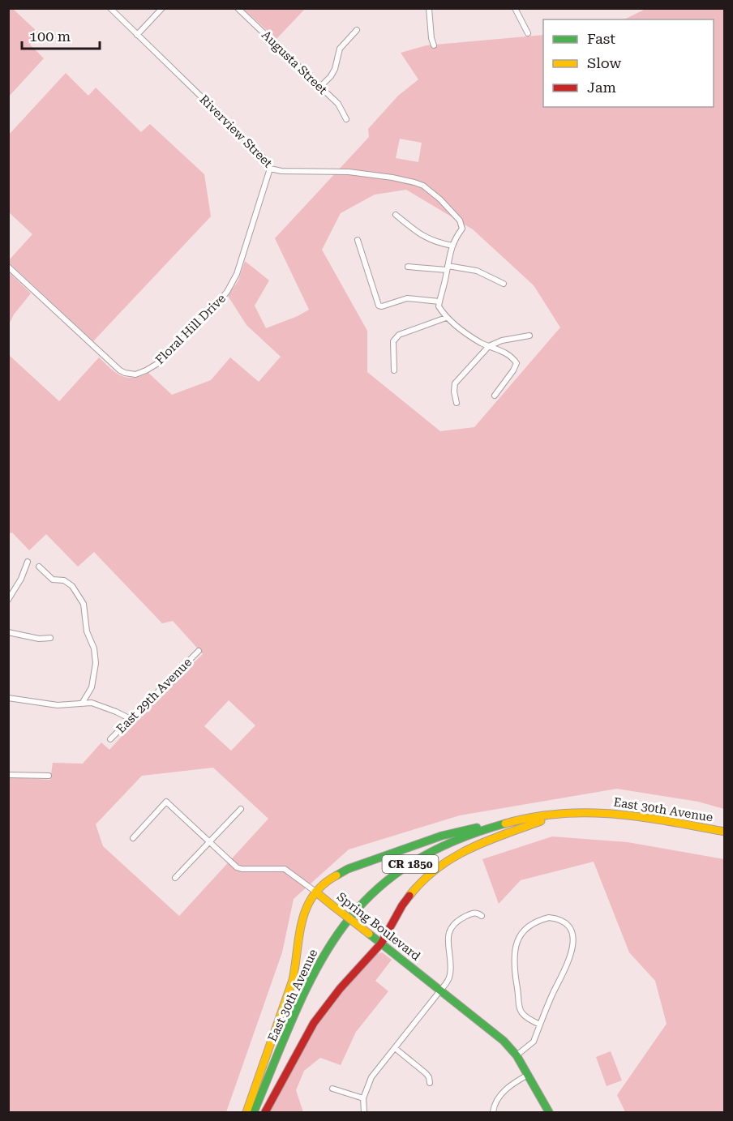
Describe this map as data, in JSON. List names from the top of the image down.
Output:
{
  "streets": {
    "main road": ["East 30th Avenue", "CR 1850", "Spring Boulevard"],
    "street": [
      "Augusta Street",
      "Riverview Street",
      "Floral Hill Drive",
      "East 29th Avenue"
    ]
  },
  "crossings": [
    ["Riverview Street", "Floral Hill Drive"]
  ],
  "legend": ["Fast", "Slow", "Jam"],
  "scale_bar": "100 m"
}
